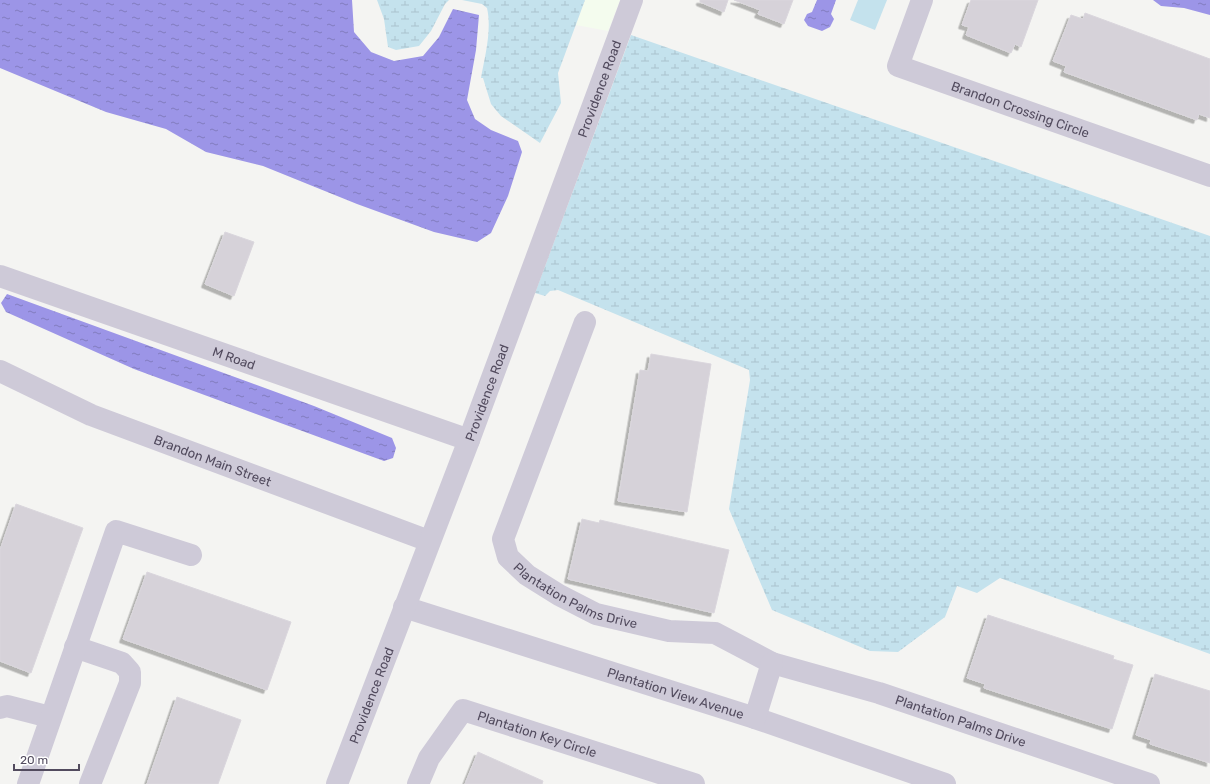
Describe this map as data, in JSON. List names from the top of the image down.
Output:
{
  "streets": {
    "street": [
      "Providence Road",
      "Brandon Crossing Circle",
      "M Road",
      "Brandon Main Street",
      "Plantation Palms Drive",
      "Plantation View Avenue",
      "Plantation Key Circle"
    ]
  },
  "crossings": [
    ["Providence Road", "M Road"],
    ["Providence Road", "Brandon Main Street"],
    ["Providence Road", "Plantation View Avenue"]
  ],
  "scale_bar": "20 m"
}
